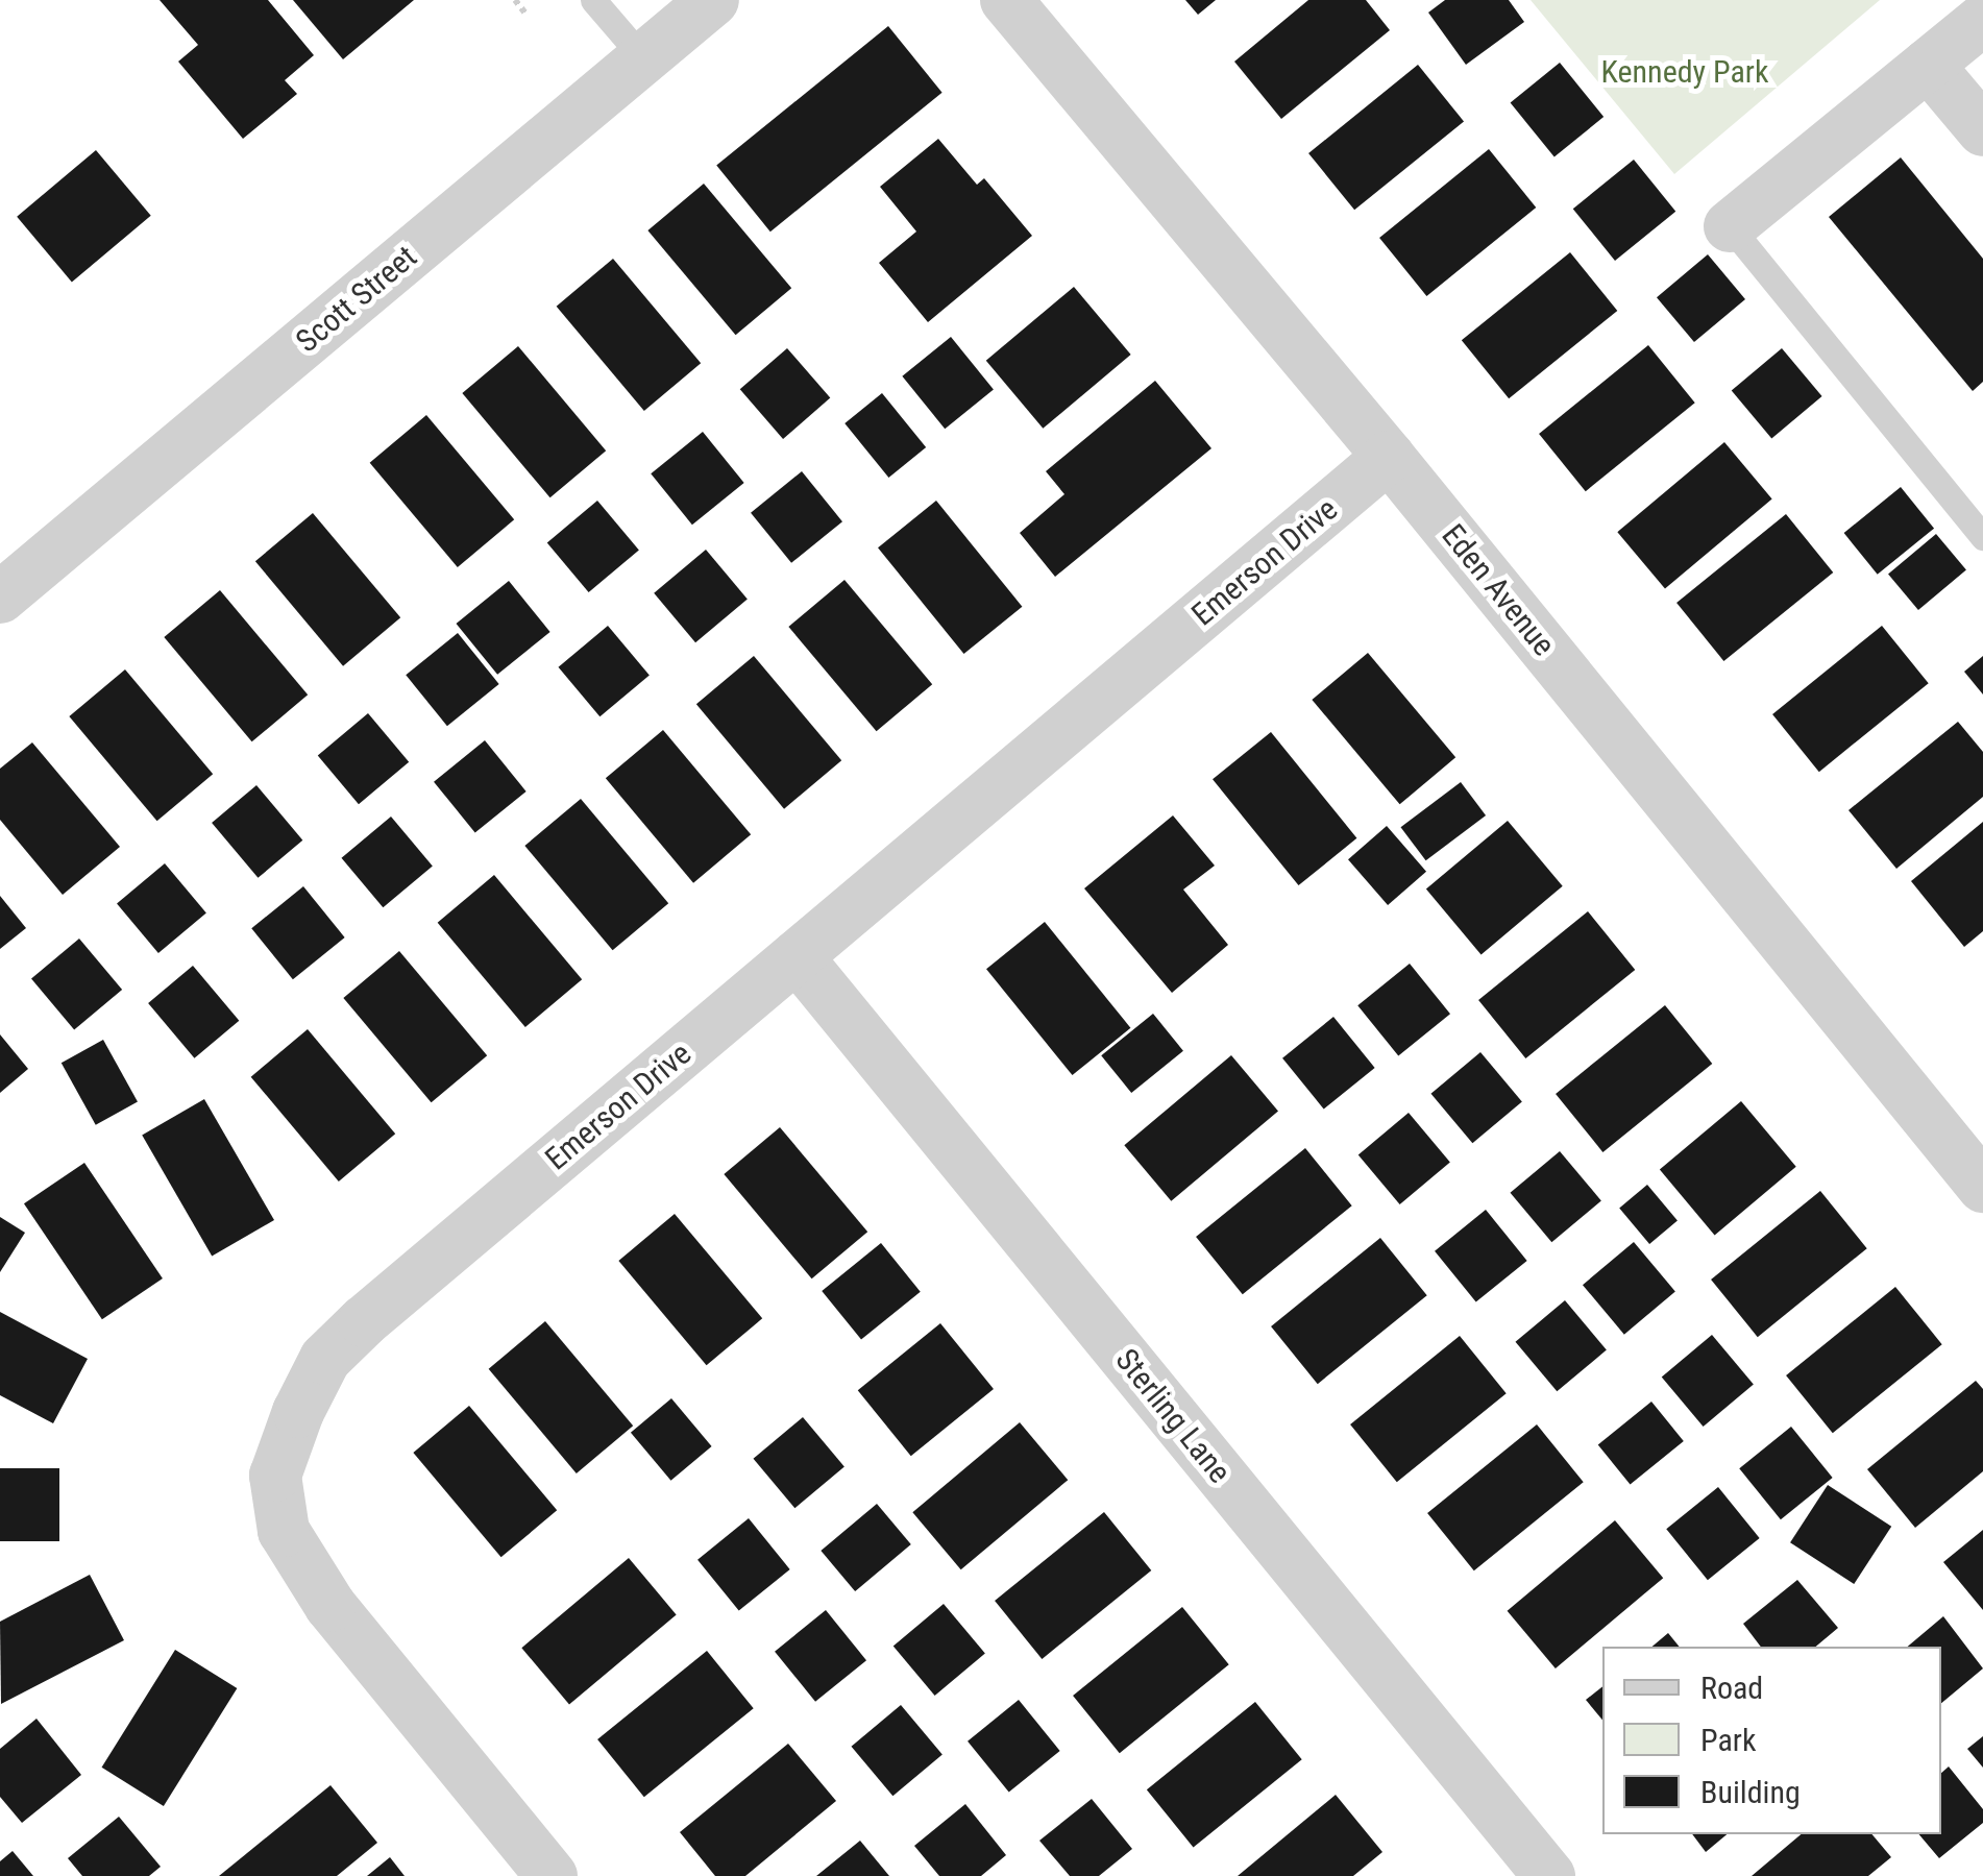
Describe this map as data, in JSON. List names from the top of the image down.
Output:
{
  "streets": {
    "street": [
      "Scott Street",
      "Emerson Drive",
      "Eden Avenue",
      "Sterling Lane"
    ]
  },
  "crossings": [
    ["Emerson Drive", "Eden Avenue"],
    ["Emerson Drive", "Sterling Lane"]
  ],
  "parks": ["Kennedy Park"],
  "legend": ["Road", "Park", "Building"]
}
